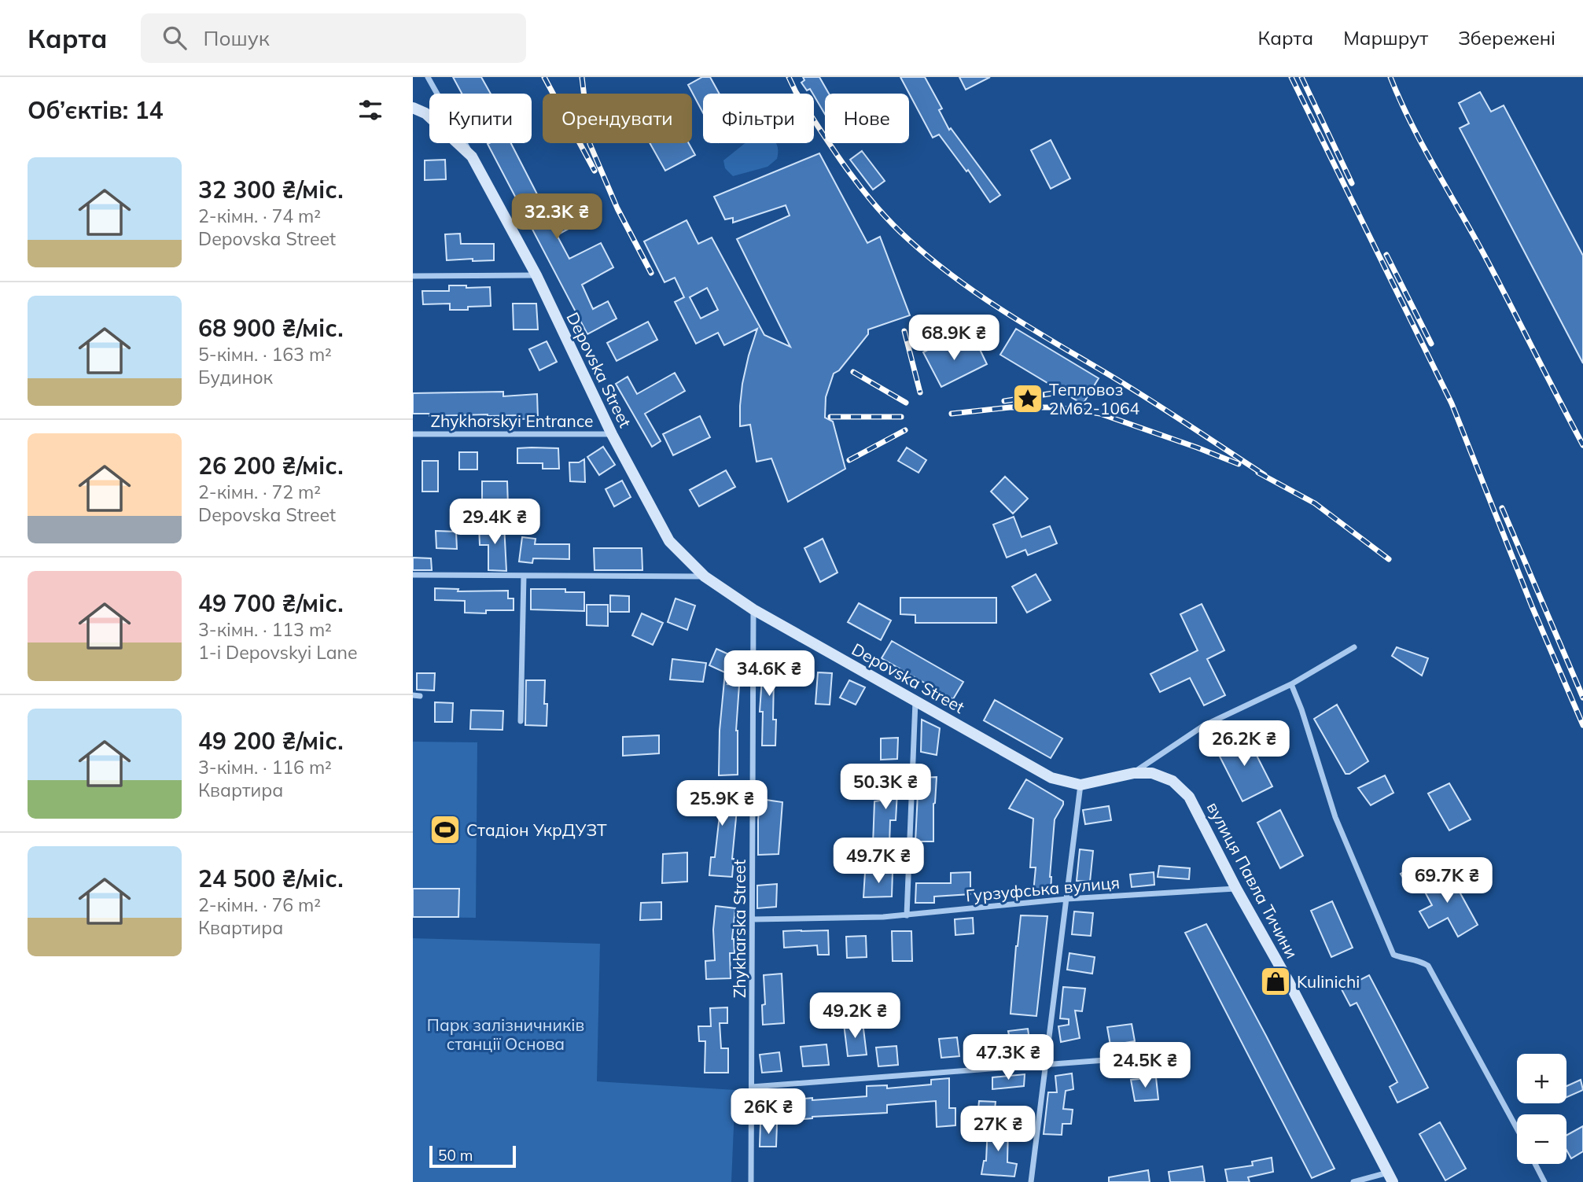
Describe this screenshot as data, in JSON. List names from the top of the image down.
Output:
{
  "streets": {
    "main road": ["Depovska Street", "вулиця Павла Тичини"],
    "street": ["Zhykhorskyi Entrance", "Гурзуфська вулиця", "Zhykharska Street"]
  },
  "crossings": [
    ["Depovska Street", "Zhykhorskyi Entrance"],
    ["Depovska Street", "вулиця Павла Тичини"],
    ["Depovska Street", "Zhykharska Street"],
    ["вулиця Павла Тичини", "Гурзуфська вулиця"],
    ["Гурзуфська вулиця", "Zhykharska Street"]
  ],
  "parks": ["Парк залізничників станції Основа"],
  "places": {
    "place": ["Тепловоз 2М62-1064"],
    "sports": ["Стадіон УкрДУЗТ"],
    "shop": ["Kulinichi"]
  },
  "scale_bar": "50 m",
  "page": {
    "header": "Карта",
    "search": "Пошук",
    "nav": ["Карта", "Маршрут", "Збережені"],
    "heading": "Об’єктів: 14",
    "chip": [
      "Купити",
      "Орендувати",
      "Фільтри",
      "Нове"
    ],
    "list": [
      {
        "name": "32 300 ₴/міс.",
        "note": "2-кімн. · 74 m² · Depovska Street"
      },
      {
        "name": "68 900 ₴/міс.",
        "note": "5-кімн. · 163 m² · Будинок"
      },
      {
        "name": "26 200 ₴/міс.",
        "note": "2-кімн. · 72 m² · Depovska Street"
      },
      {
        "name": "49 700 ₴/міс.",
        "note": "3-кімн. · 113 m² · 1-i Depovskyi Lane"
      },
      {
        "name": "49 200 ₴/міс.",
        "note": "3-кімн. · 116 m² · Квартира"
      },
      {
        "name": "24 500 ₴/міс.",
        "note": "2-кімн. · 76 m² · Квартира"
      }
    ],
    "price": [
      "32.3K ₴",
      "68.9K ₴",
      "29.4K ₴",
      "34.6K ₴",
      "26.2K ₴",
      "50.3K ₴",
      "25.9K ₴",
      "49.7K ₴",
      "69.7K ₴",
      "49.2K ₴",
      "47.3K ₴",
      "24.5K ₴",
      "26K ₴",
      "27K ₴"
    ],
    "map_buttons": ["+", "−"],
    "scale": "50 m"
  }
}
